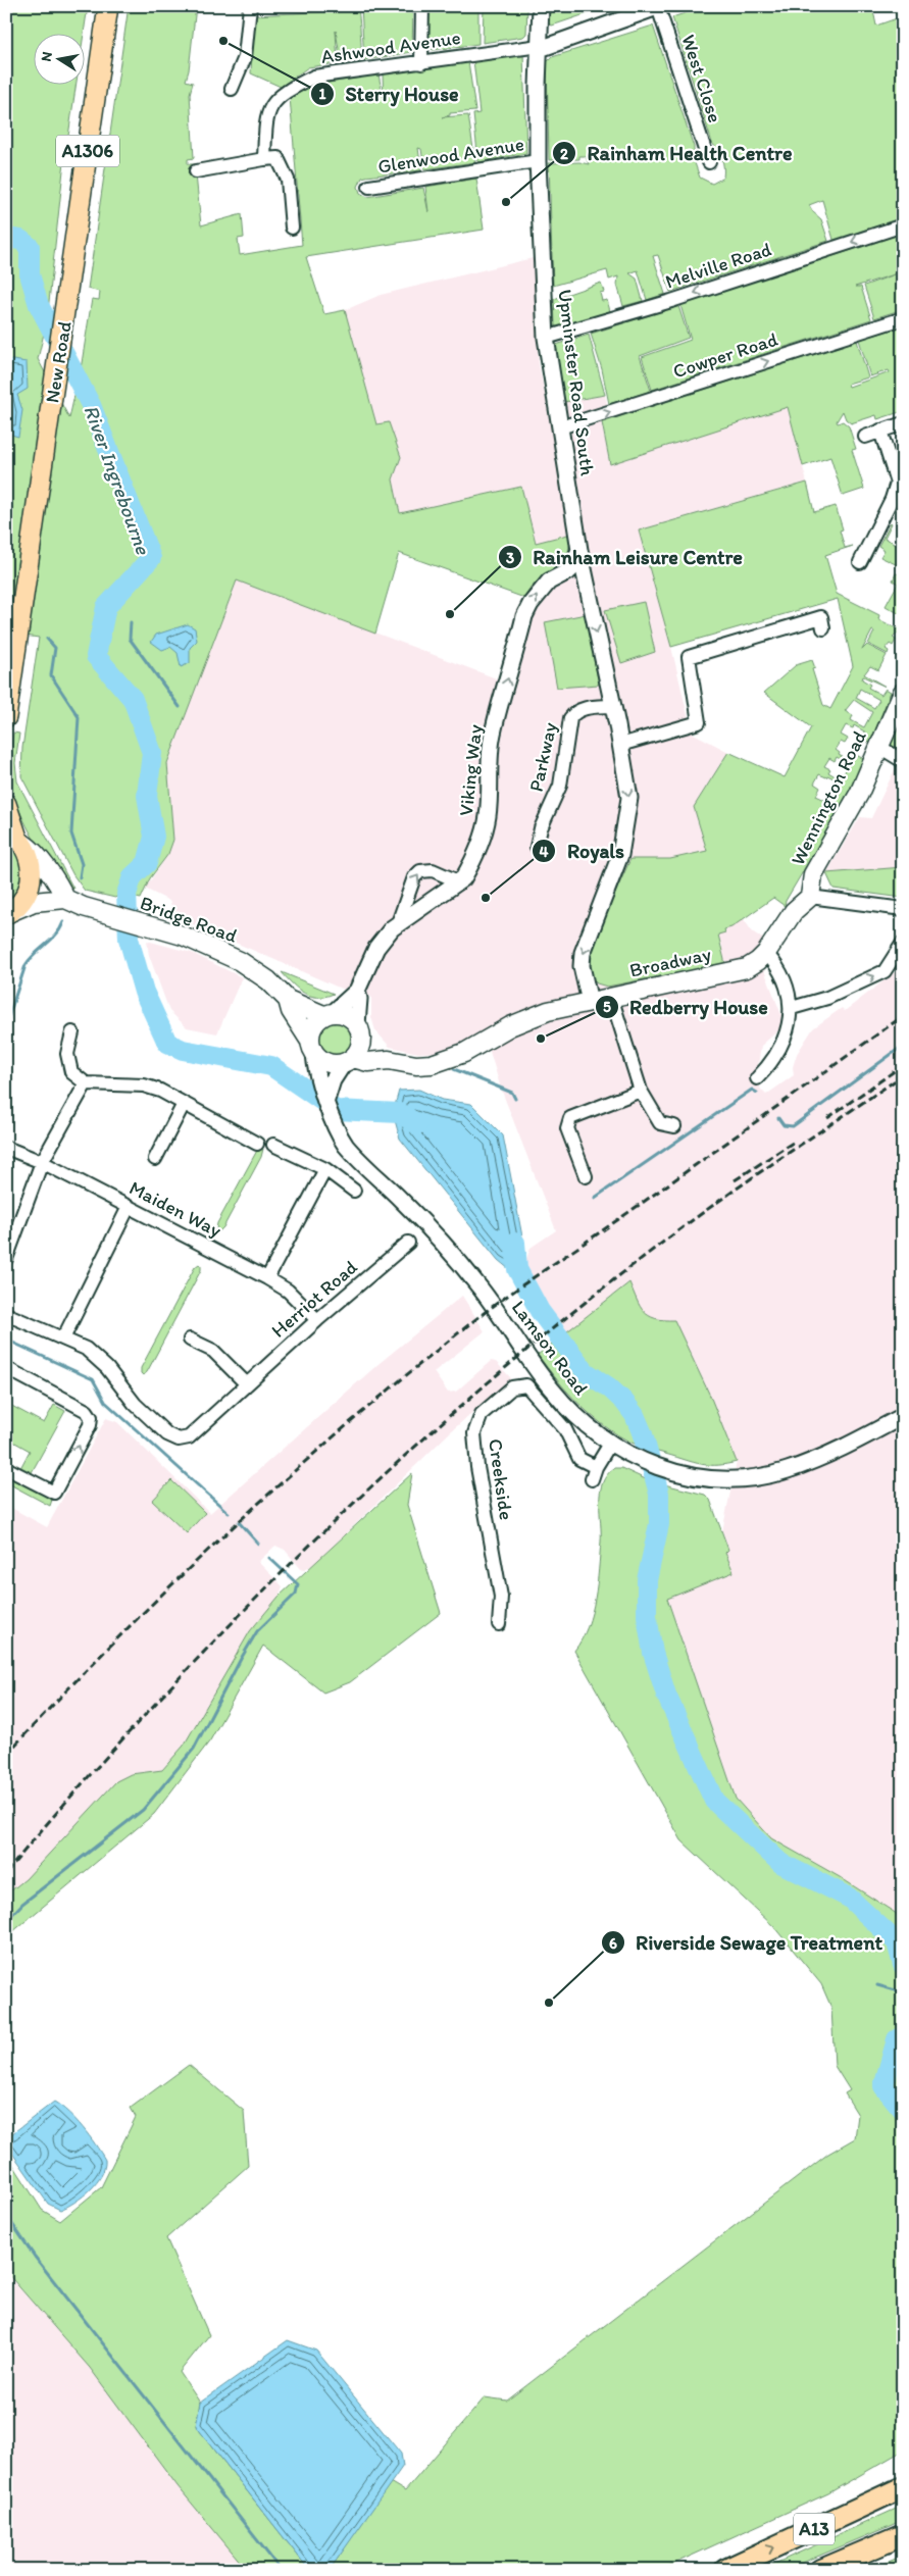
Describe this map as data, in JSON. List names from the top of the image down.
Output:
{
  "streets": {
    "highway": ["A13"],
    "main road": [
      "A1306",
      "New Road",
      "Wennington Road",
      "Bridge Road",
      "Broadway"
    ],
    "street": [
      "Ashwood Avenue",
      "West Close",
      "Glenwood Avenue",
      "Melville Road",
      "Cowper Road",
      "Upminster Road South",
      "Parkway",
      "Viking Way",
      "Maiden Way",
      "Herriot Road",
      "Lamson Road",
      "Creekside"
    ]
  },
  "crossings": [
    ["Ashwood Avenue", "Upminster Road South"],
    ["Glenwood Avenue", "Upminster Road South"],
    ["Melville Road", "Upminster Road South"],
    ["Cowper Road", "Upminster Road South"],
    ["Upminster Road South", "Viking Way"],
    ["Wennington Road", "Broadway"],
    ["Bridge Road", "Broadway"],
    ["Bridge Road", "Lamson Road"],
    ["Maiden Way", "Herriot Road"],
    ["Lamson Road", "Creekside"]
  ],
  "one_way": ["Melville Road", "Cowper Road"],
  "water": ["River Ingrebourne"],
  "places": [
    "Sterry House",
    "Rainham Health Centre",
    "Rainham Leisure Centre",
    "Royals",
    "Redberry House",
    "Riverside Sewage Treatment"
  ],
  "north": "left"
}
